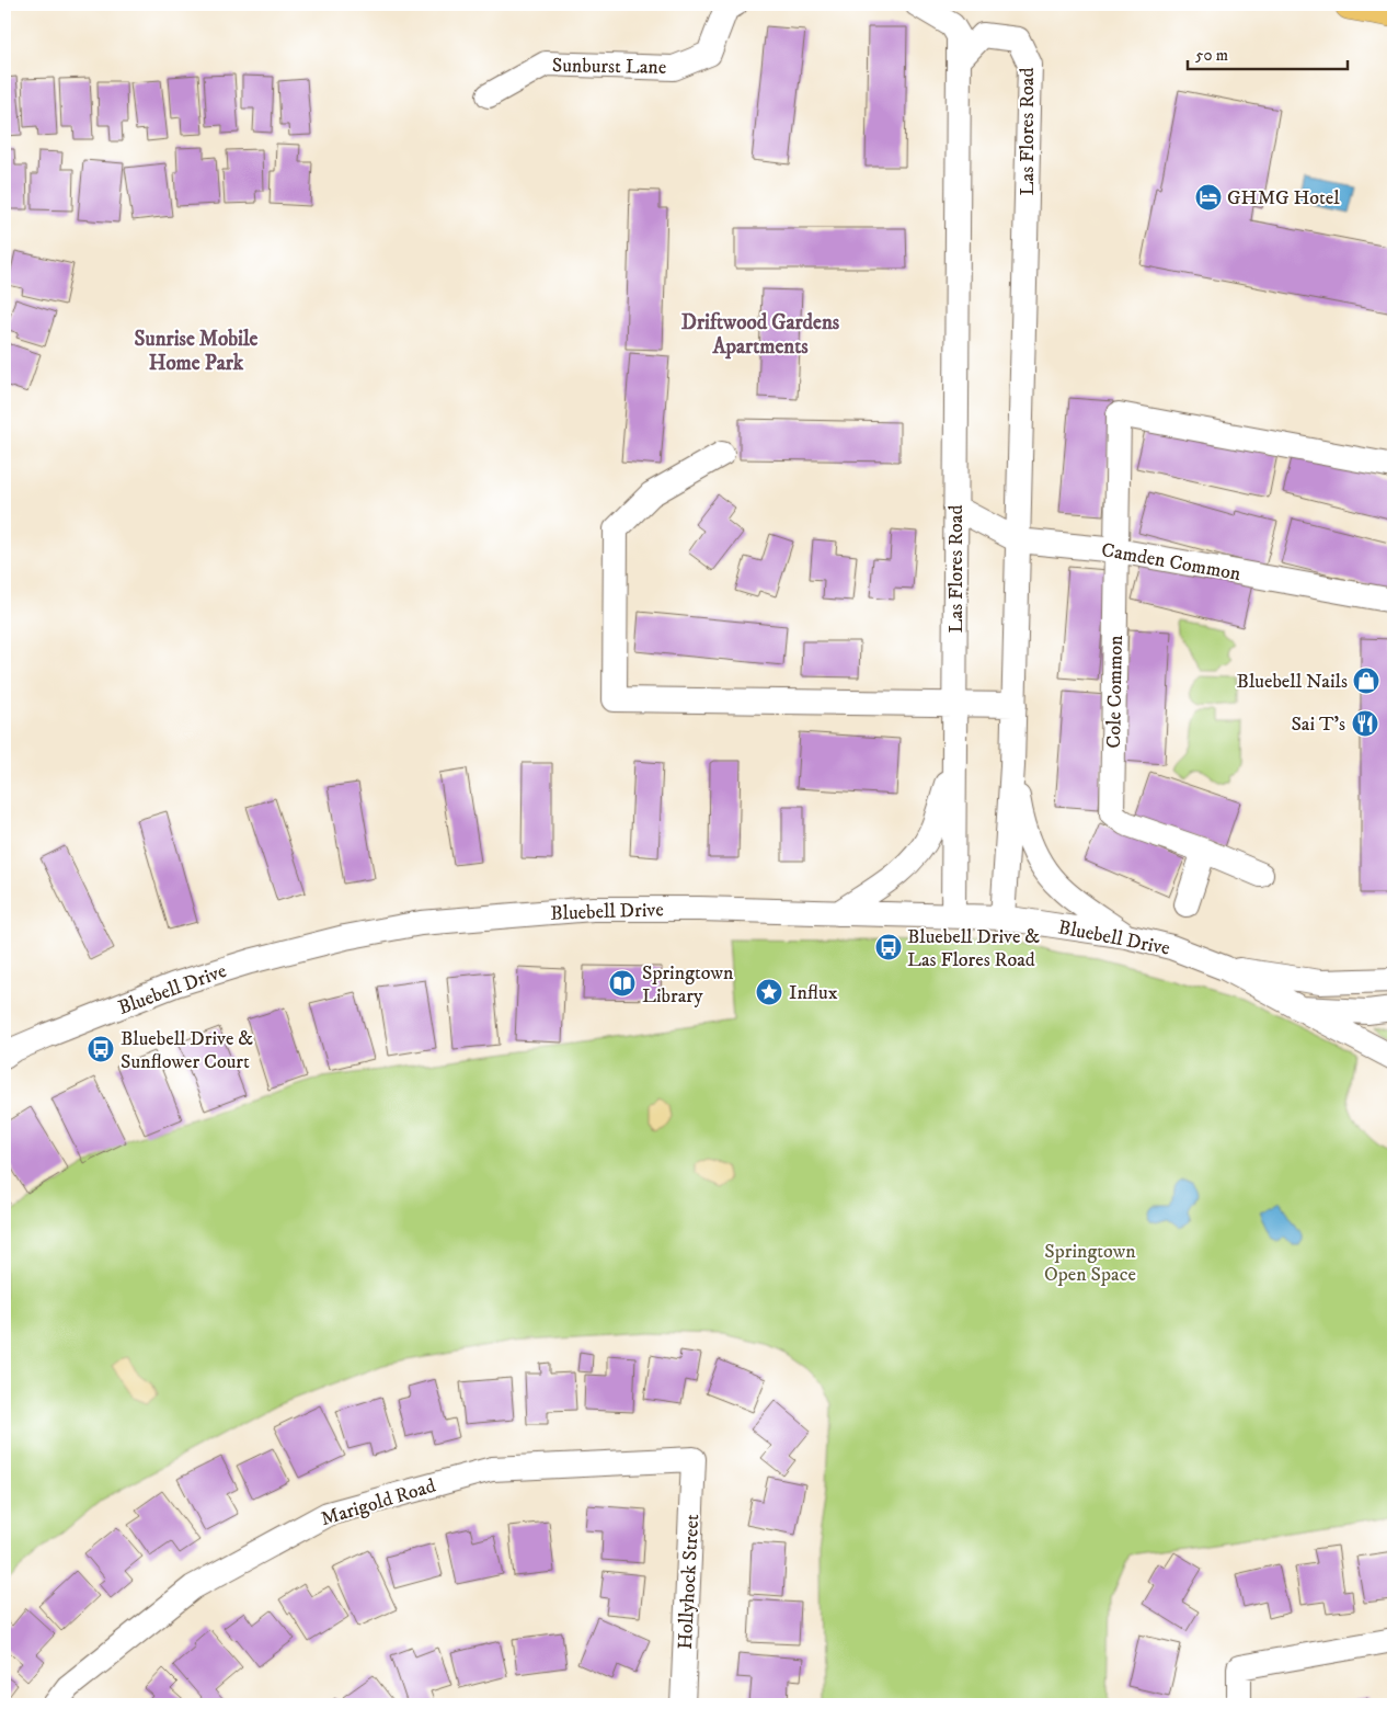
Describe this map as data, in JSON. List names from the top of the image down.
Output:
{
  "streets": {
    "street": [
      "Sunburst Lane",
      "Las Flores Road",
      "Camden Common",
      "Cole Common",
      "Bluebell Drive",
      "Marigold Road",
      "Hollyhock Street"
    ]
  },
  "crossings": [
    ["Las Flores Road", "Camden Common"],
    ["Las Flores Road", "Bluebell Drive"],
    ["Camden Common", "Cole Common"],
    ["Marigold Road", "Hollyhock Street"]
  ],
  "districts": ["Driftwood Gardens Apartments", "Sunrise Mobile Home Park"],
  "parks": ["Springtown Open Space"],
  "places": {
    "hotel": ["GHMG Hotel"],
    "shop": ["Bluebell Nails"],
    "restaurant": ["Sai T's"],
    "bus stop": ["Bluebell Drive & Las Flores Road", "Bluebell Drive & Sunflower Court"],
    "library": ["Springtown Library"],
    "place": ["Influx"]
  },
  "scale_bar": "50 m"
}
